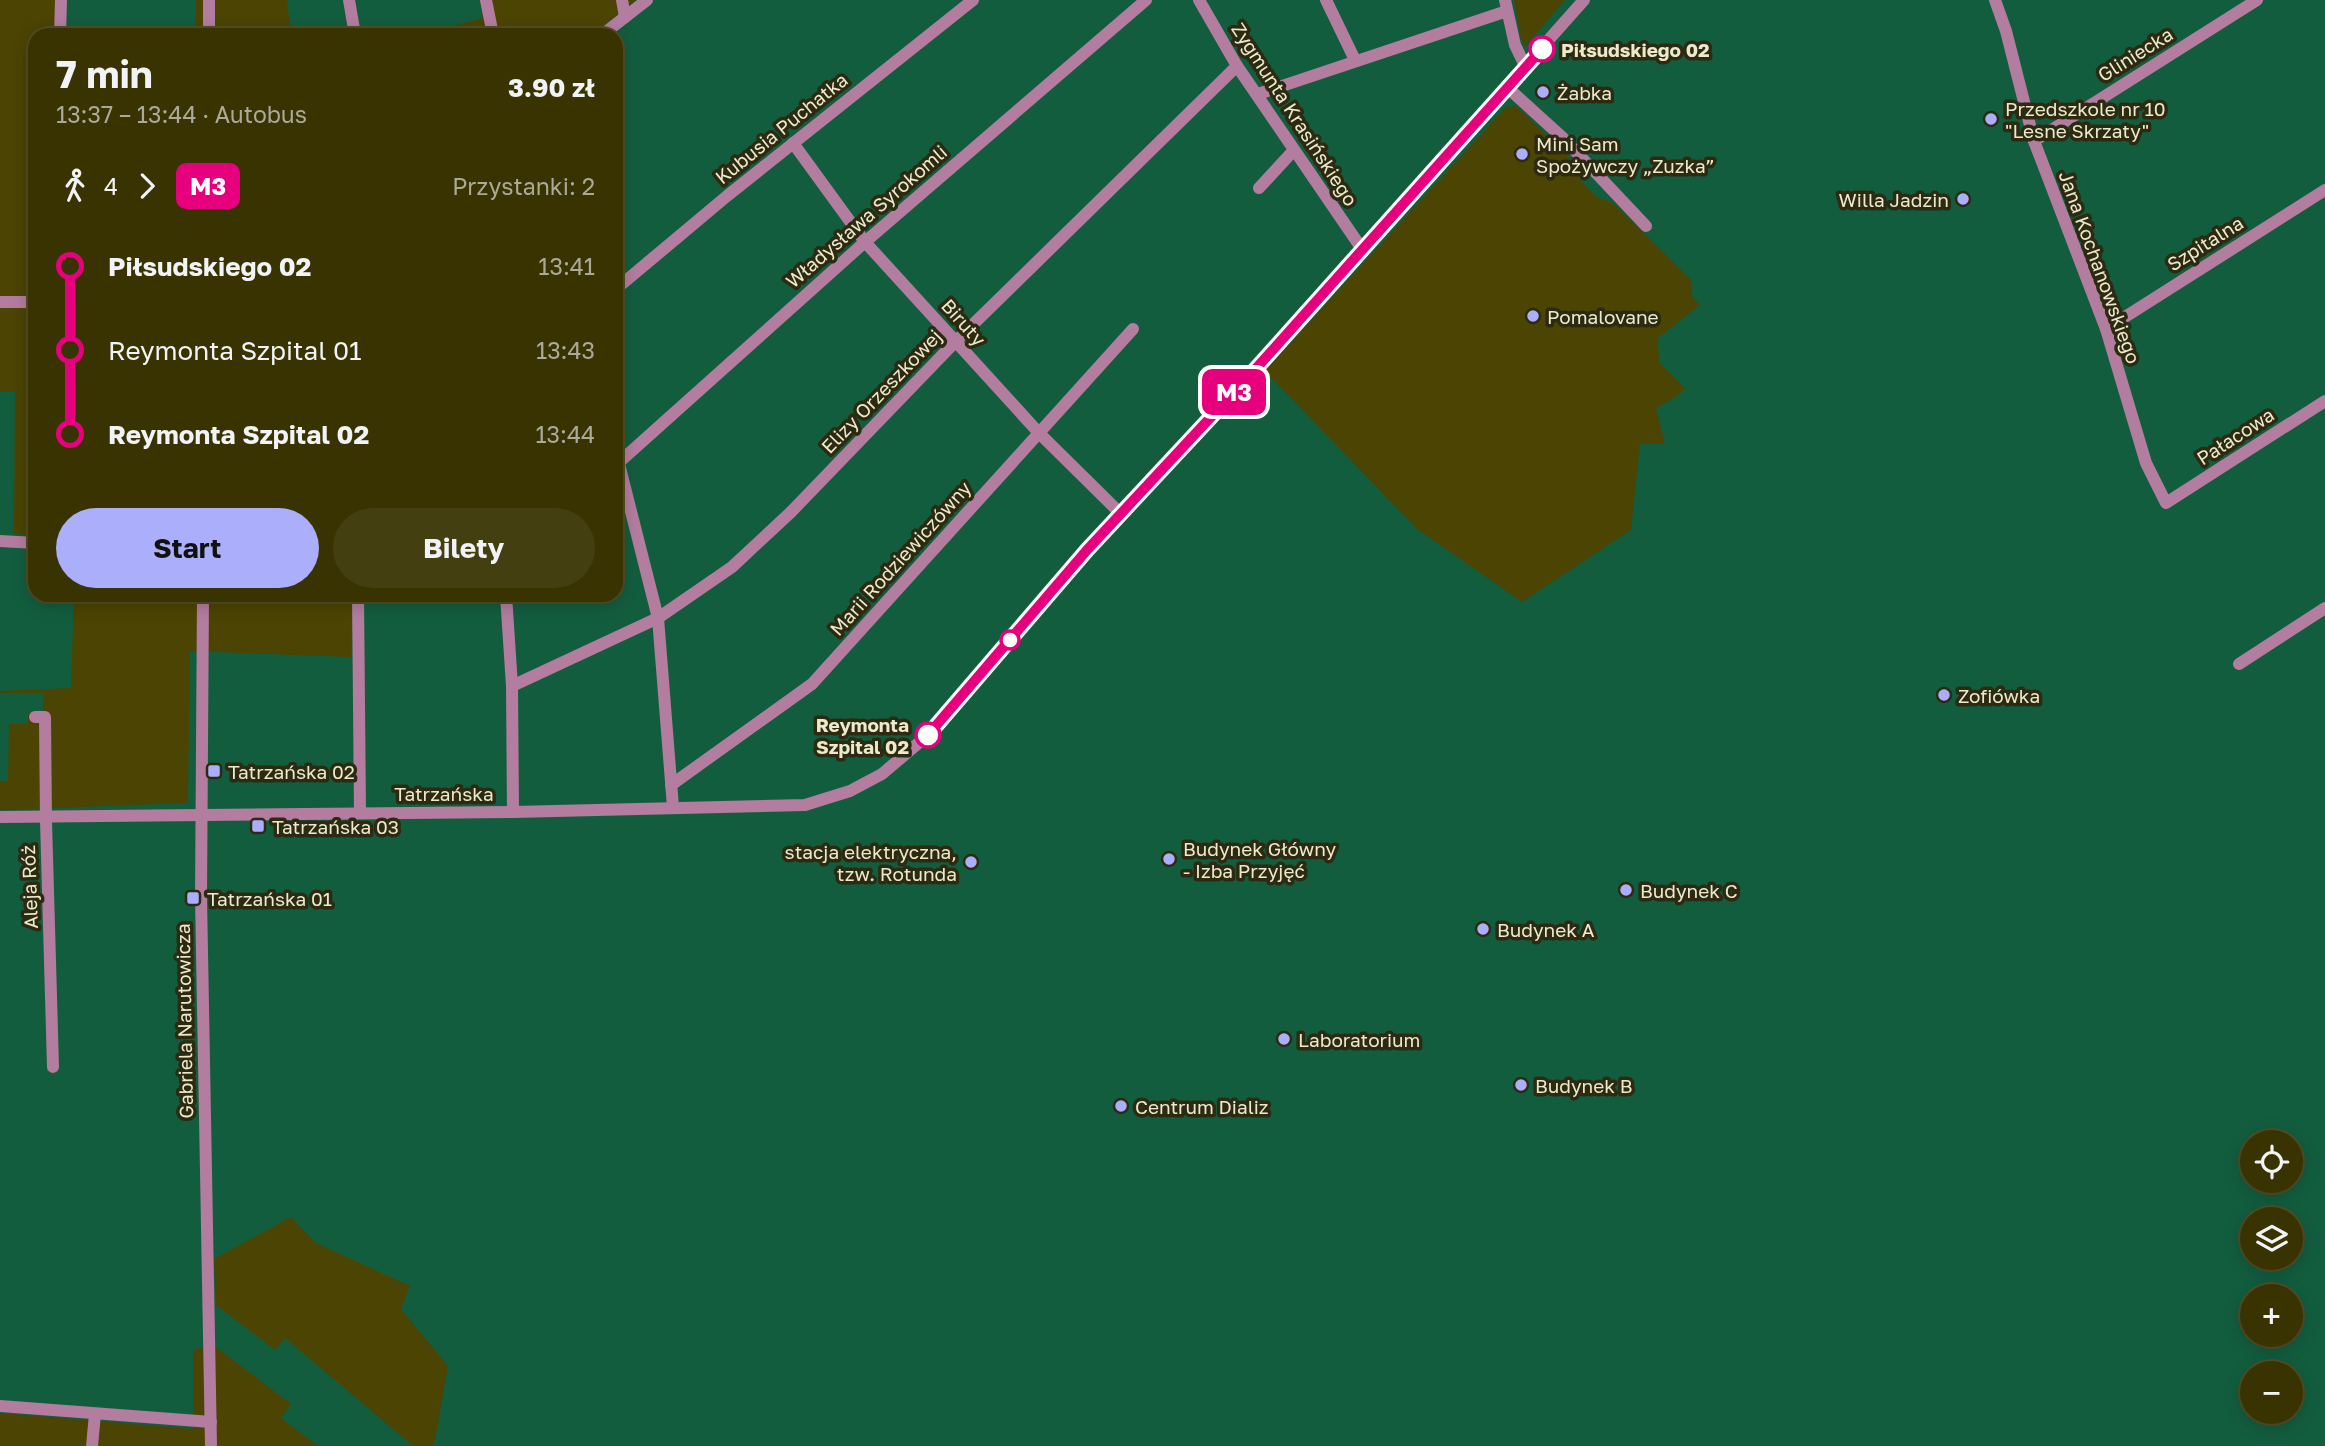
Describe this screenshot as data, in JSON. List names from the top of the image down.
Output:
{
  "streets": {
    "street": [
      "Gliniecka",
      "Zygmunta Krasińskiego",
      "Kubusia Puchatka",
      "Władysława Syrokomli",
      "Szpitalna",
      "Jana Kochanowskiego",
      "Biruty",
      "Elizy Orzeszkowej",
      "Pałacowa",
      "Marii Rodziewiczówny",
      "Tatrzańska",
      "Aleja Róż",
      "Gabriela Narutowicza"
    ]
  },
  "crossings": [
    ["Gliniecka", "Jana Kochanowskiego"],
    ["Zygmunta Krasińskiego", "Elizy Orzeszkowej"],
    ["Zygmunta Krasińskiego", "Tatrzańska"],
    ["Kubusia Puchatka", "Biruty"],
    ["Władysława Syrokomli", "Biruty"],
    ["Szpitalna", "Jana Kochanowskiego"],
    ["Jana Kochanowskiego", "Pałacowa"],
    ["Biruty", "Elizy Orzeszkowej"],
    ["Biruty", "Marii Rodziewiczówny"],
    ["Biruty", "Tatrzańska"],
    ["Tatrzańska", "Aleja Róż"],
    ["Tatrzańska", "Gabriela Narutowicza"]
  ],
  "places": {
    "other": [
      "Piłsudskiego 02",
      "Żabka",
      "Przedszkole nr 10 \"Lesne Skrzaty\"",
      "Mini Sam Spożywczy „Zuzka”",
      "Willa Jadzin",
      "Pomalovane",
      "Zofiówka",
      "Reymonta Szpital 02",
      "Budynek Główny - Izba Przyjęć",
      "stacja elektryczna, tzw. Rotunda",
      "Budynek C",
      "Budynek A",
      "Laboratorium",
      "Budynek B",
      "Centrum Dializ"
    ],
    "transit": ["Tatrzańska 02", "Tatrzańska 03", "Tatrzańska 01"]
  },
  "lines": ["bus line M3"],
  "page": {
    "on_map": "M3",
    "heading": ["7 min", "13:37 – 13:44 · Autobus", "3.90 zł"],
    "legs": ["4", "M3", "Przystanki: 2"],
    "list": [
      {
        "name": "Piłsudskiego 02",
        "value": "13:41"
      },
      {
        "name": "Reymonta Szpital 01",
        "value": "13:43"
      },
      {
        "name": "Reymonta Szpital 02",
        "value": "13:44"
      }
    ],
    "buttons": ["Start", "Bilety"],
    "map_buttons": ["+", "−"]
  }
}
